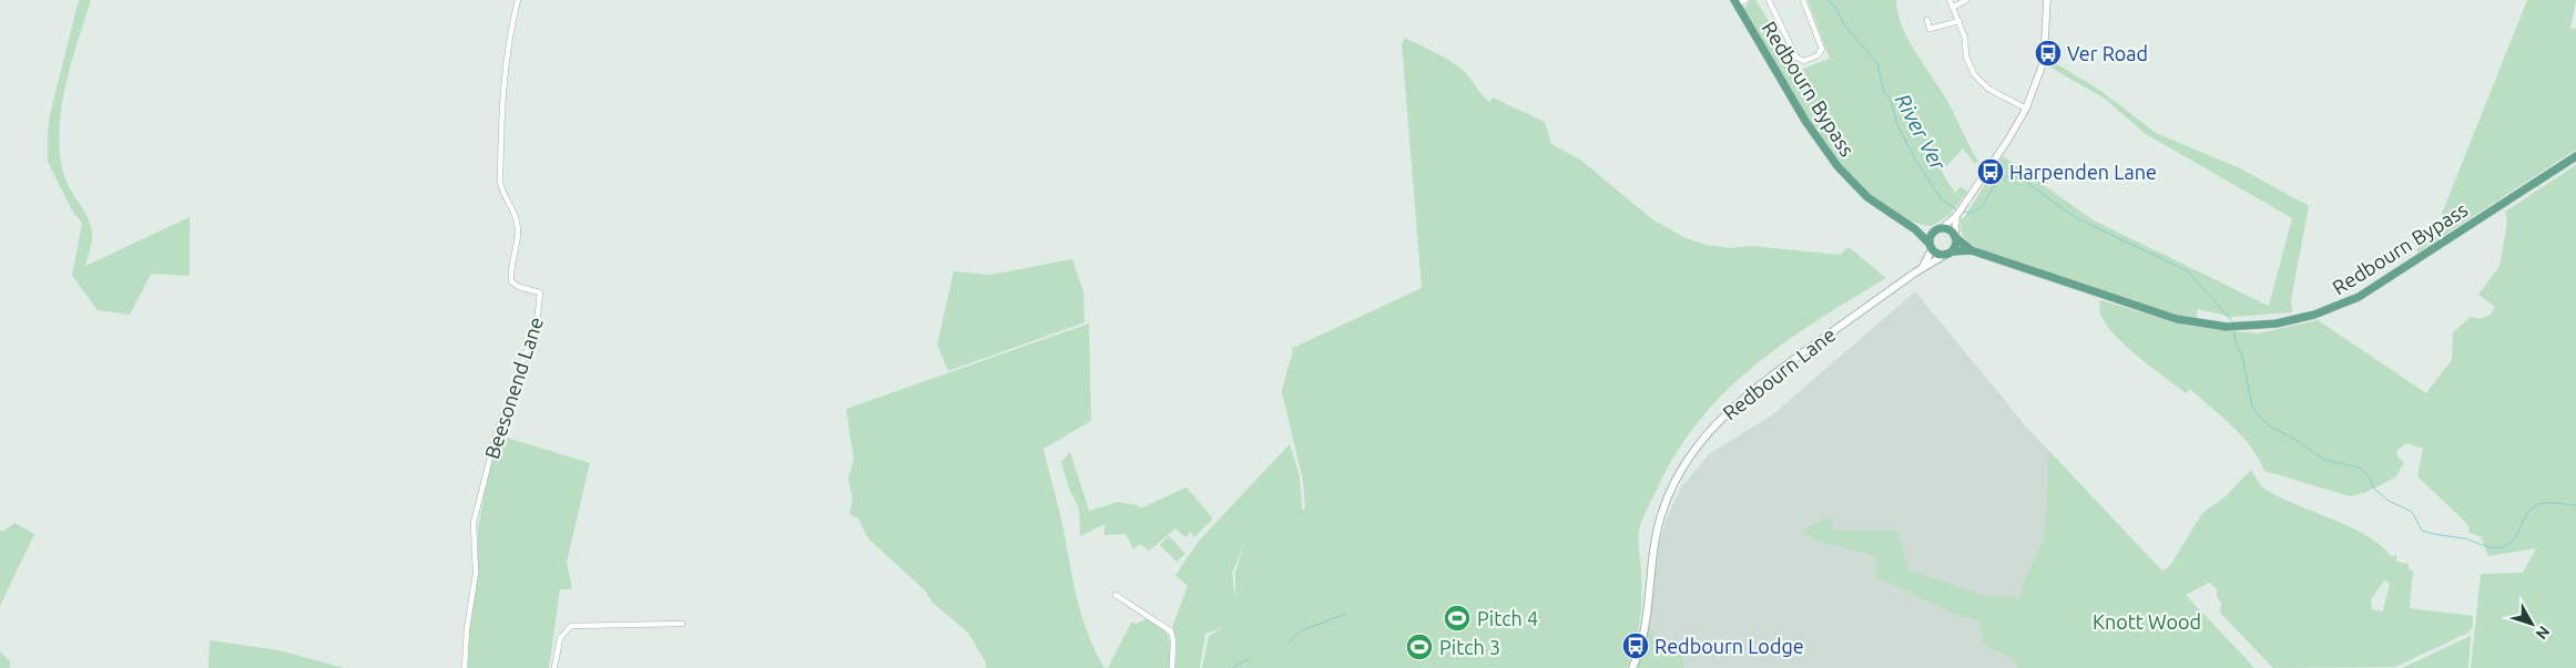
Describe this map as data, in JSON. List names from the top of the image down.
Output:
{
  "streets": {
    "main road": ["Redbourn Bypass", "Redbourn Lane"],
    "street": ["Beesonend Lane"]
  },
  "crossings": [
    ["Redbourn Bypass", "Redbourn Lane"]
  ],
  "water": ["River Ver"],
  "parks": ["Knott Wood"],
  "places": {
    "bus stop": ["Ver Road", "Harpenden Lane", "Redbourn Lodge"],
    "sports": ["Pitch 4", "Pitch 3"]
  },
  "north": "bottom right"
}
